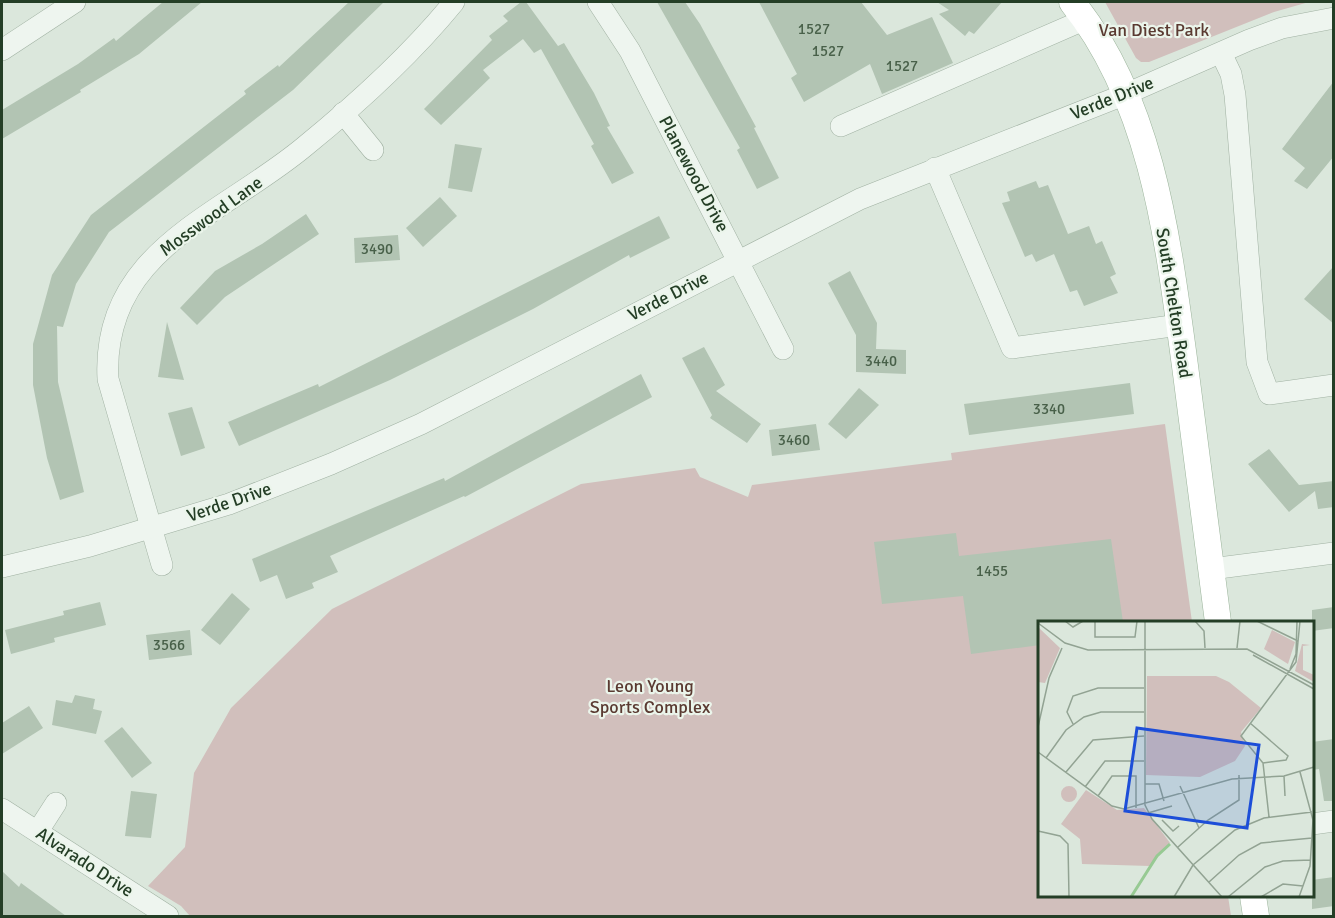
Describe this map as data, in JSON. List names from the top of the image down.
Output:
{
  "streets": {
    "main road": ["South Chelton Road"],
    "street": [
      "Verde Drive",
      "Planewood Drive",
      "Mosswood Lane",
      "Alvarado Drive"
    ]
  },
  "crossings": [
    ["Verde Drive", "Planewood Drive"],
    ["Verde Drive", "Mosswood Lane"],
    ["Verde Drive", "South Chelton Road"]
  ],
  "parks": ["Van Diest Park", "Leon Young Sports Complex"],
  "house_numbers": [
    "1527",
    "1527",
    "1527",
    "3490",
    "3440",
    "3340",
    "3460",
    "1455",
    "3566"
  ]
}
